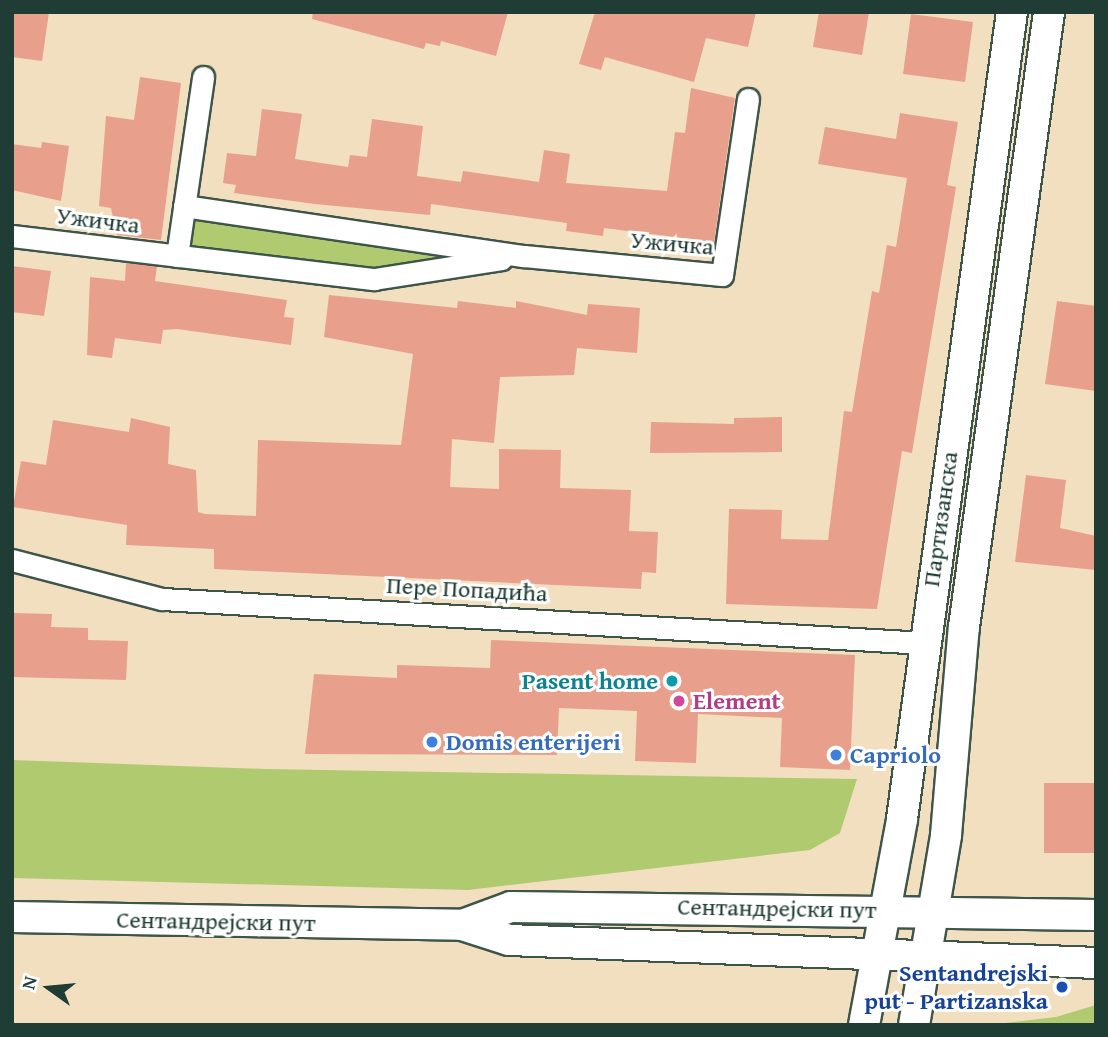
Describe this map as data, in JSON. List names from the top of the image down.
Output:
{
  "streets": {
    "main road": ["Партизанска", "Сентандрејски пут"],
    "street": ["Ужичка", "Пере Попадића"]
  },
  "crossings": [
    ["Партизанска", "Пере Попадића"],
    ["Партизанска", "Сентандрејски пут"]
  ],
  "places": [
    "Pasent home",
    "Element",
    "Domis enterijeri",
    "Capriolo",
    "Sentandrejski put - Partizanska"
  ],
  "north": "left"
}
